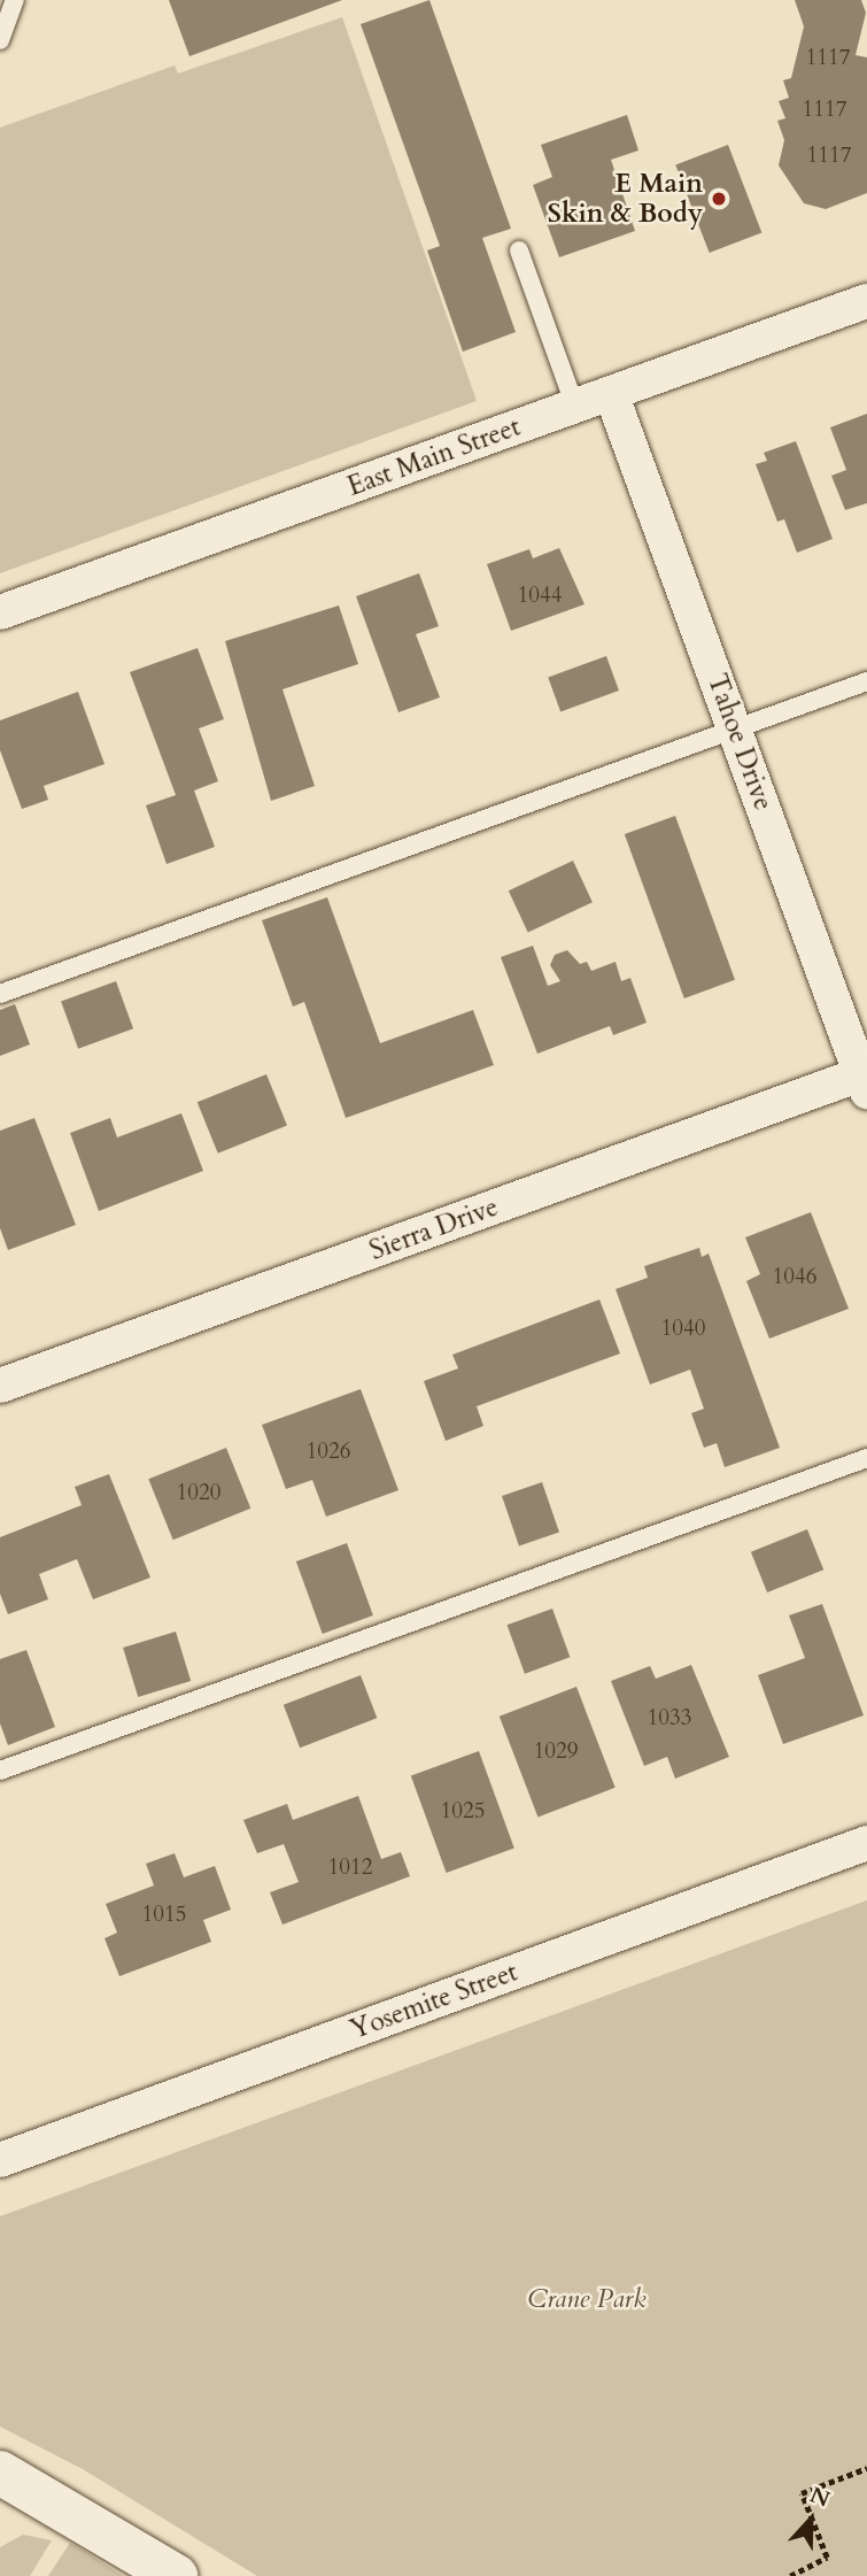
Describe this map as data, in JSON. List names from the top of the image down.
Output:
{
  "streets": {
    "street": [
      "East Main Street",
      "Tahoe Drive",
      "Sierra Drive",
      "Yosemite Street"
    ]
  },
  "crossings": [
    ["East Main Street", "Tahoe Drive"],
    ["Tahoe Drive", "Sierra Drive"]
  ],
  "parks": ["Crane Park"],
  "places": ["E Main Skin & Body"],
  "house_numbers": [
    "1117",
    "1117",
    "1117",
    "1044",
    "1046",
    "1040",
    "1026",
    "1020",
    "1033",
    "1029",
    "1025",
    "1012",
    "1015"
  ],
  "north": "top"
}
